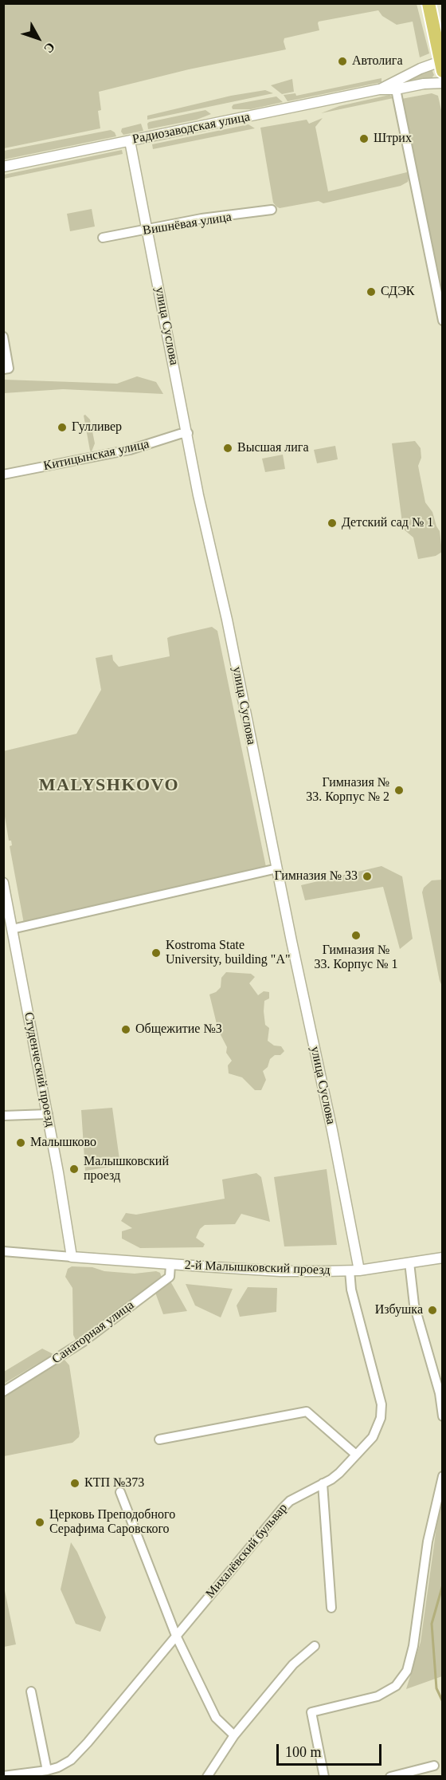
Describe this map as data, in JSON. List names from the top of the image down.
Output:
{
  "streets": {
    "street": [
      "Радиозаводская улица",
      "Вишнёвая улица",
      "улица Суслова",
      "Китицынская улица",
      "Студенческий проезд",
      "2-й Малышковский проезд",
      "Санаторная улица",
      "Михалёвский бульвар"
    ]
  },
  "crossings": [
    ["Радиозаводская улица", "улица Суслова"],
    ["Вишнёвая улица", "улица Суслова"],
    ["улица Суслова", "Китицынская улица"],
    ["улица Суслова", "2-й Малышковский проезд"],
    ["улица Суслова", "Михалёвский бульвар"],
    ["Студенческий проезд", "2-й Малышковский проезд"],
    ["2-й Малышковский проезд", "Санаторная улица"],
    ["2-й Малышковский проезд", "Михалёвский бульвар"]
  ],
  "districts": ["MALYSHKOVO"],
  "places": [
    "Автолига",
    "Штрих",
    "СДЭК",
    "Гулливер",
    "Высшая лига",
    "Детский сад № 1",
    "Гимназия № 33. Корпус № 2",
    "Гимназия № 33",
    "Гимназия № 33. Корпус № 1",
    "Kostroma State University, building \"A\"",
    "Общежитие №3",
    "Малышково",
    "Малышковский проезд",
    "Избушка",
    "КТП №373",
    "Церковь Преподобного Серафима Саровского"
  ],
  "scale_bar": "100 m",
  "north": "bottom right"
}
